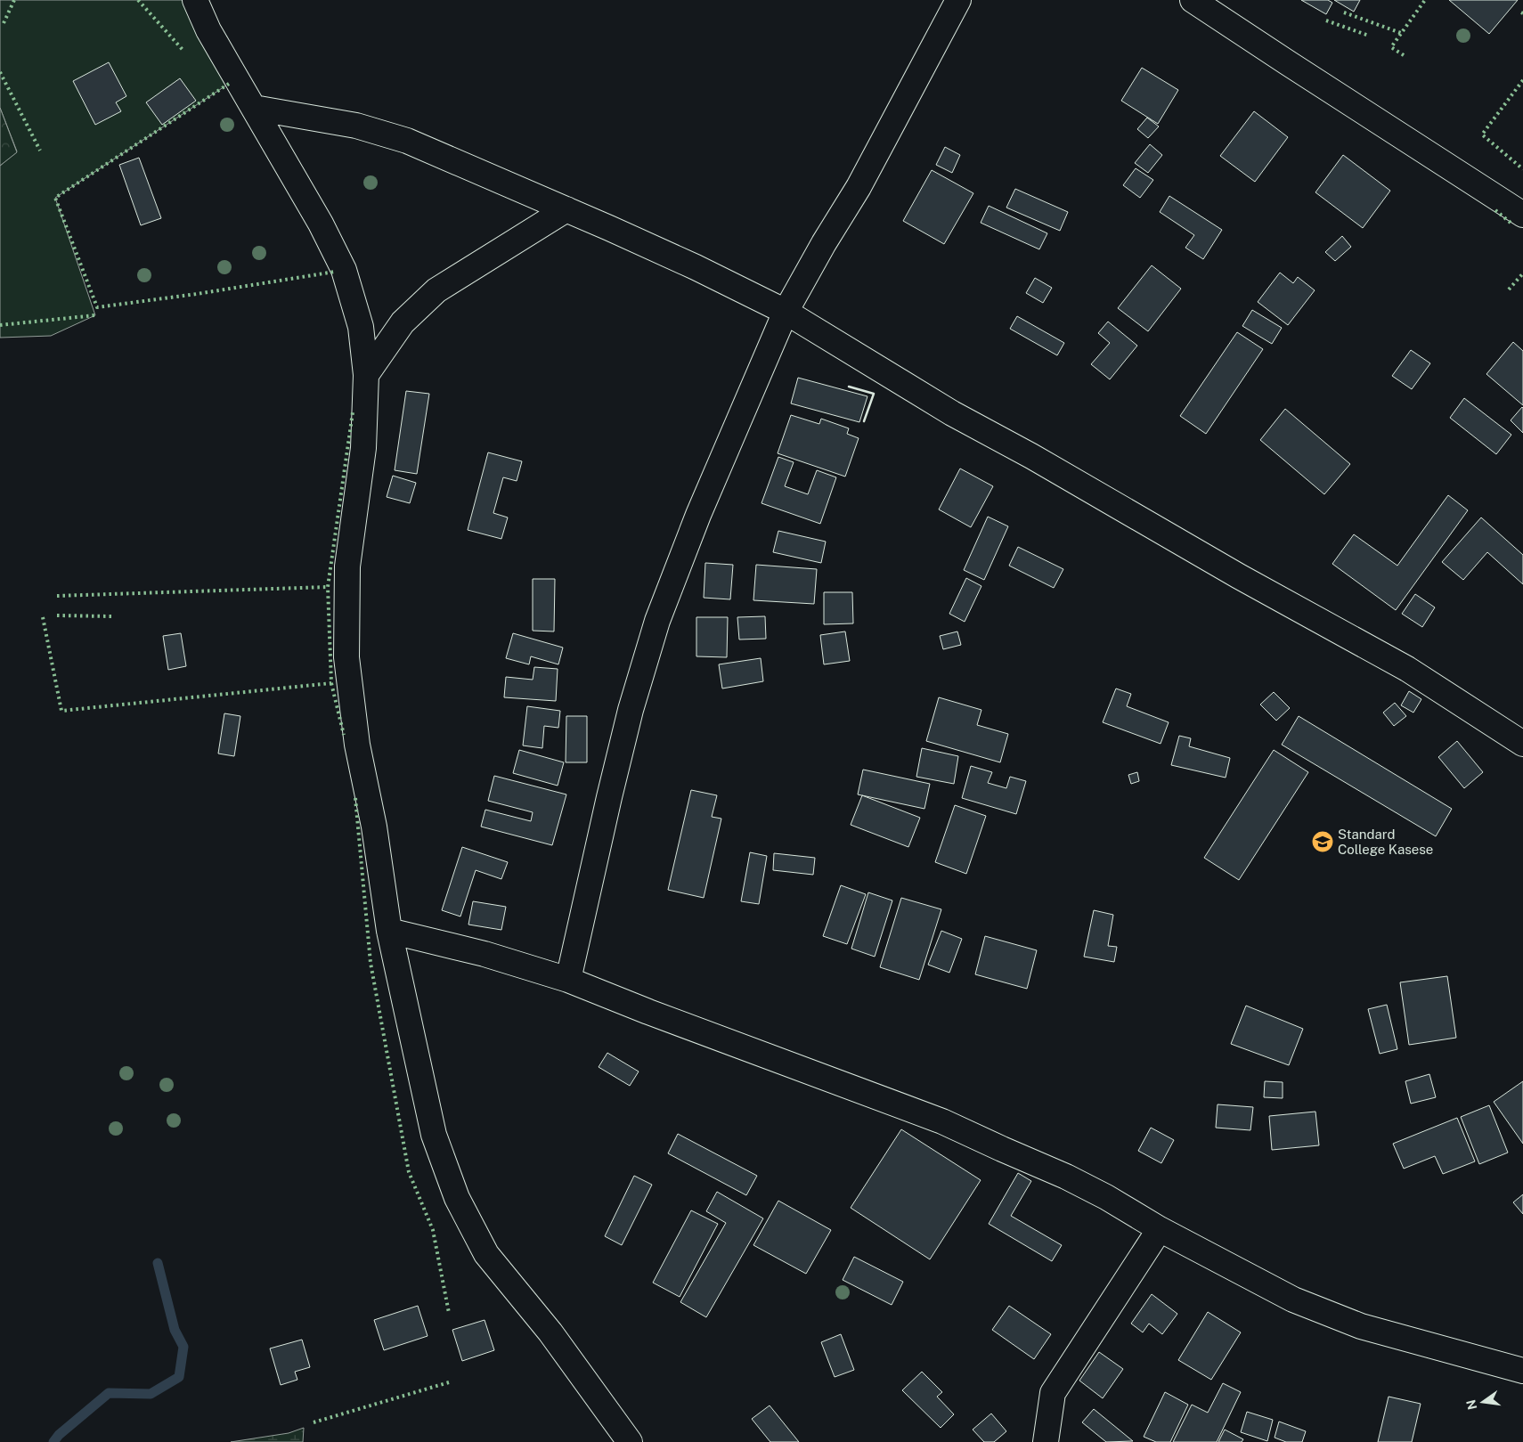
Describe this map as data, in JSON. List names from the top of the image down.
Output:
{
  "places": {
    "school or university": ["Standard College Kasese"]
  },
  "north": "left"
}
